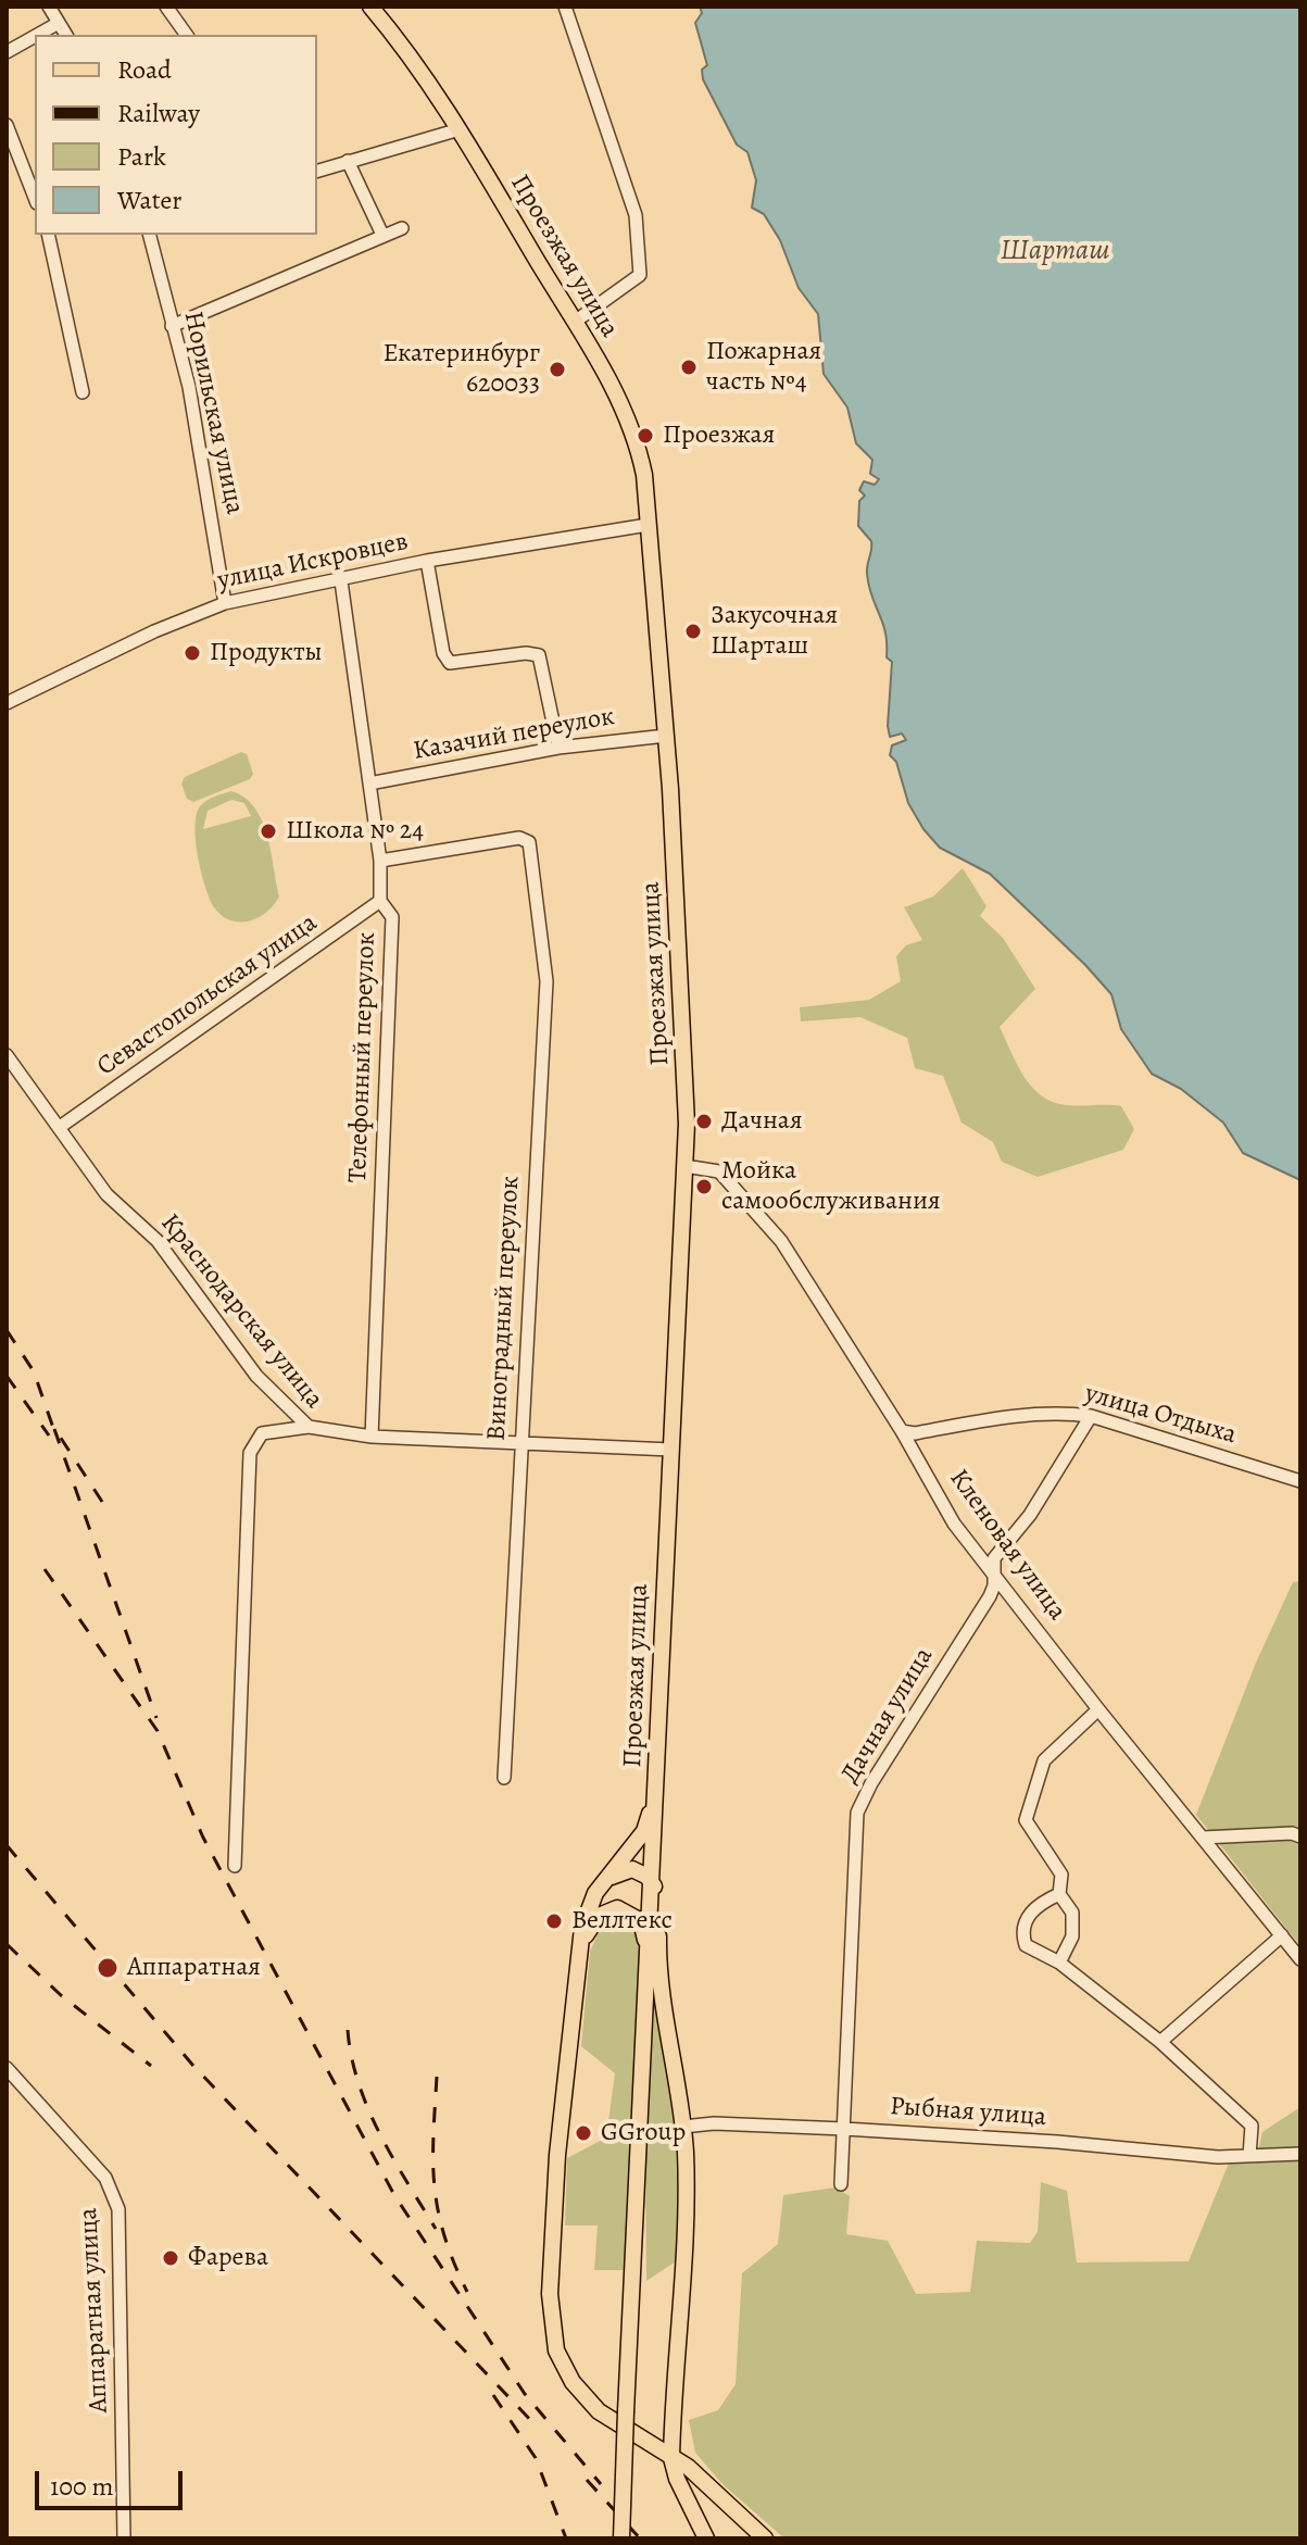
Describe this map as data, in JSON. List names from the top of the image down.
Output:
{
  "streets": {
    "main road": ["Проезжая улица"],
    "street": [
      "Норильская улица",
      "улица Искровцев",
      "Казачий переулок",
      "Севастопольская улица",
      "Телефонный переулок",
      "Виноградный переулок",
      "Краснодарская улица",
      "улица Отдыха",
      "Кленовая улица",
      "Дачная улица",
      "Рыбная улица",
      "Аппаратная улица"
    ]
  },
  "crossings": [
    ["Проезжая улица", "улица Искровцев"],
    ["Проезжая улица", "Казачий переулок"],
    ["Проезжая улица", "Кленовая улица"],
    ["Норильская улица", "улица Искровцев"],
    ["улица Искровцев", "Телефонный переулок"],
    ["Казачий переулок", "Телефонный переулок"],
    ["Севастопольская улица", "Телефонный переулок"],
    ["Севастопольская улица", "Краснодарская улица"],
    ["Телефонный переулок", "Виноградный переулок"],
    ["улица Отдыха", "Кленовая улица"],
    ["улица Отдыха", "Дачная улица"],
    ["Кленовая улица", "Дачная улица"],
    ["Дачная улица", "Рыбная улица"]
  ],
  "water": ["Шарташ"],
  "places": [
    "Пожарная часть №4",
    "Екатеринбург 620033",
    "Проезжая",
    "Закусочная Шарташ",
    "Продукты",
    "Школа № 24",
    "Дачная",
    "Мойка самообслуживания",
    "Веллтекс",
    "Аппаратная",
    "GGroup",
    "Фарева"
  ],
  "legend": [
    "Road",
    "Railway",
    "Park",
    "Water"
  ],
  "scale_bar": "100 m"
}
